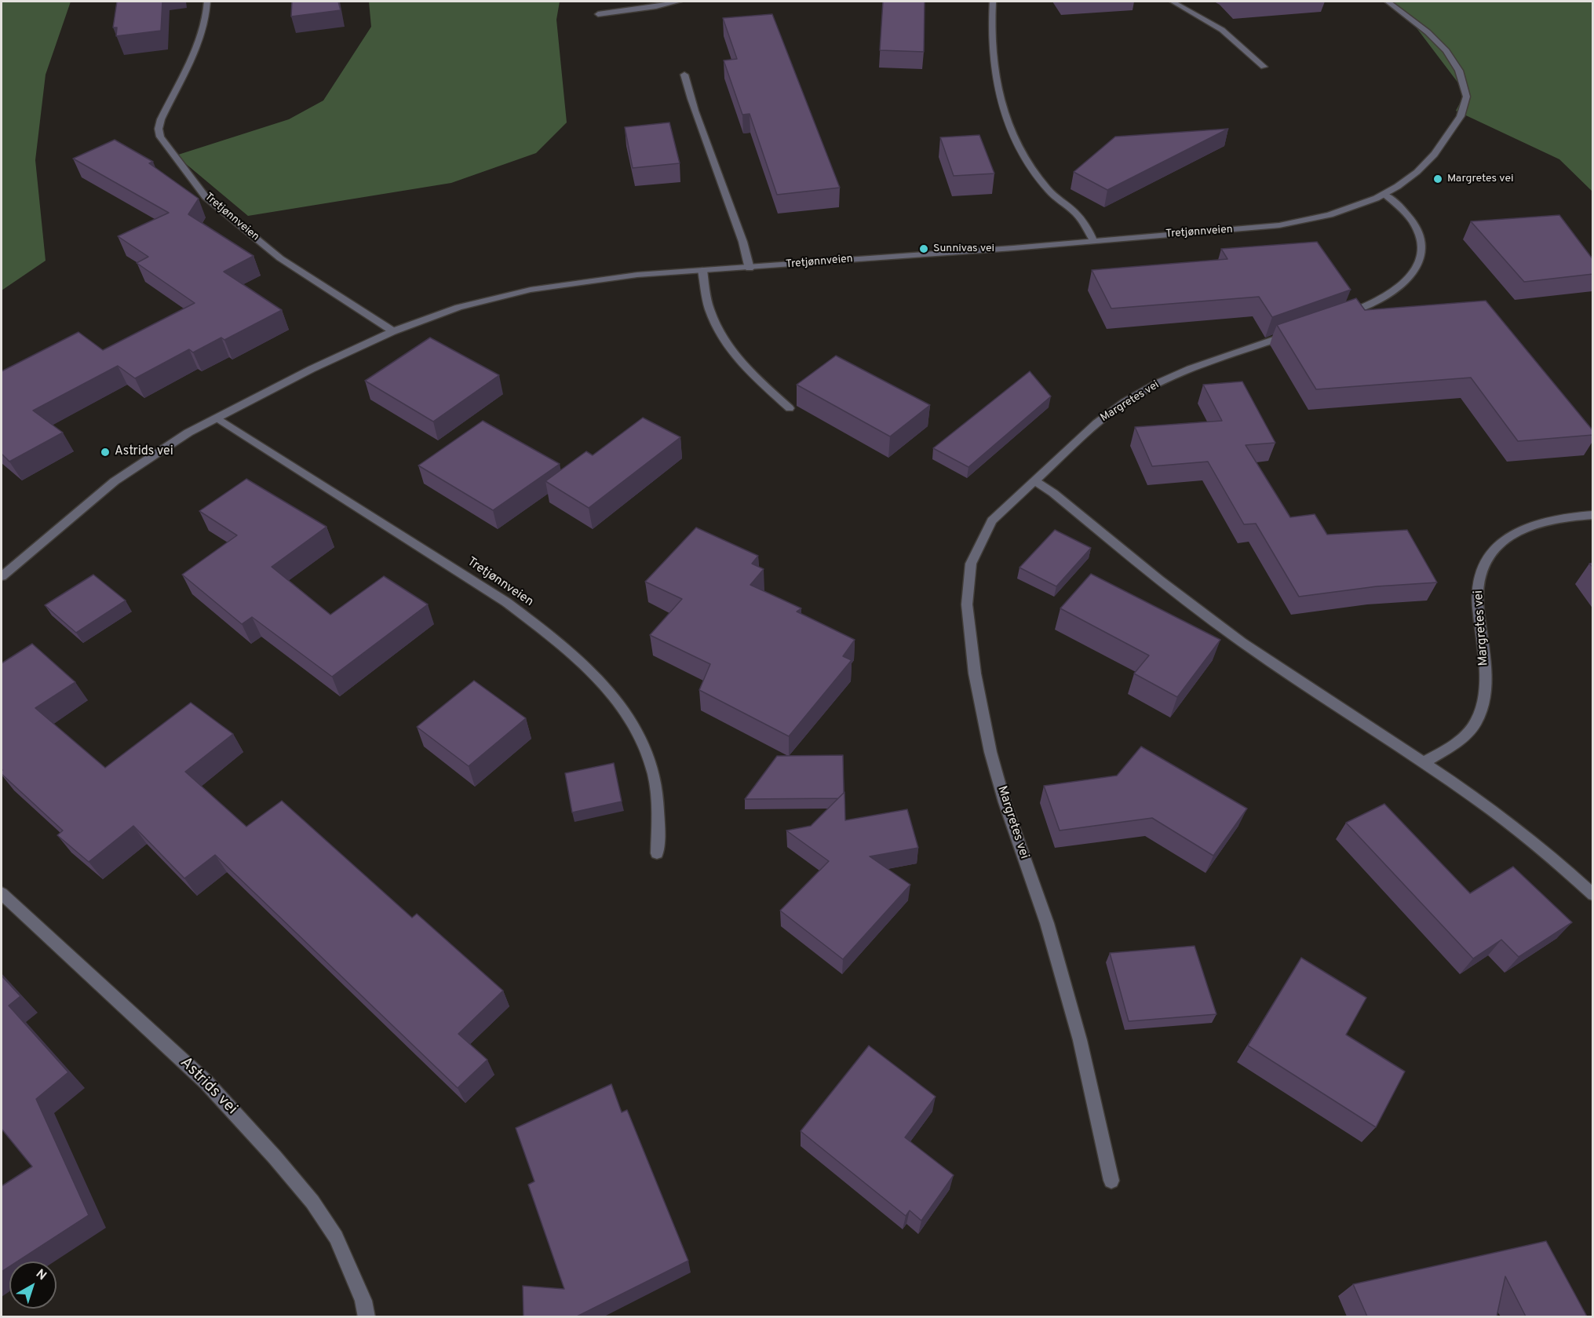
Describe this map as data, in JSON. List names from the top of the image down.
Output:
{
  "streets": {
    "street": ["Tretjønnveien", "Margretes vei", "Astrids vei"]
  },
  "places": ["Margretes vei", "Sunnivas vei", "Astrids vei"],
  "north": "top right"
}
